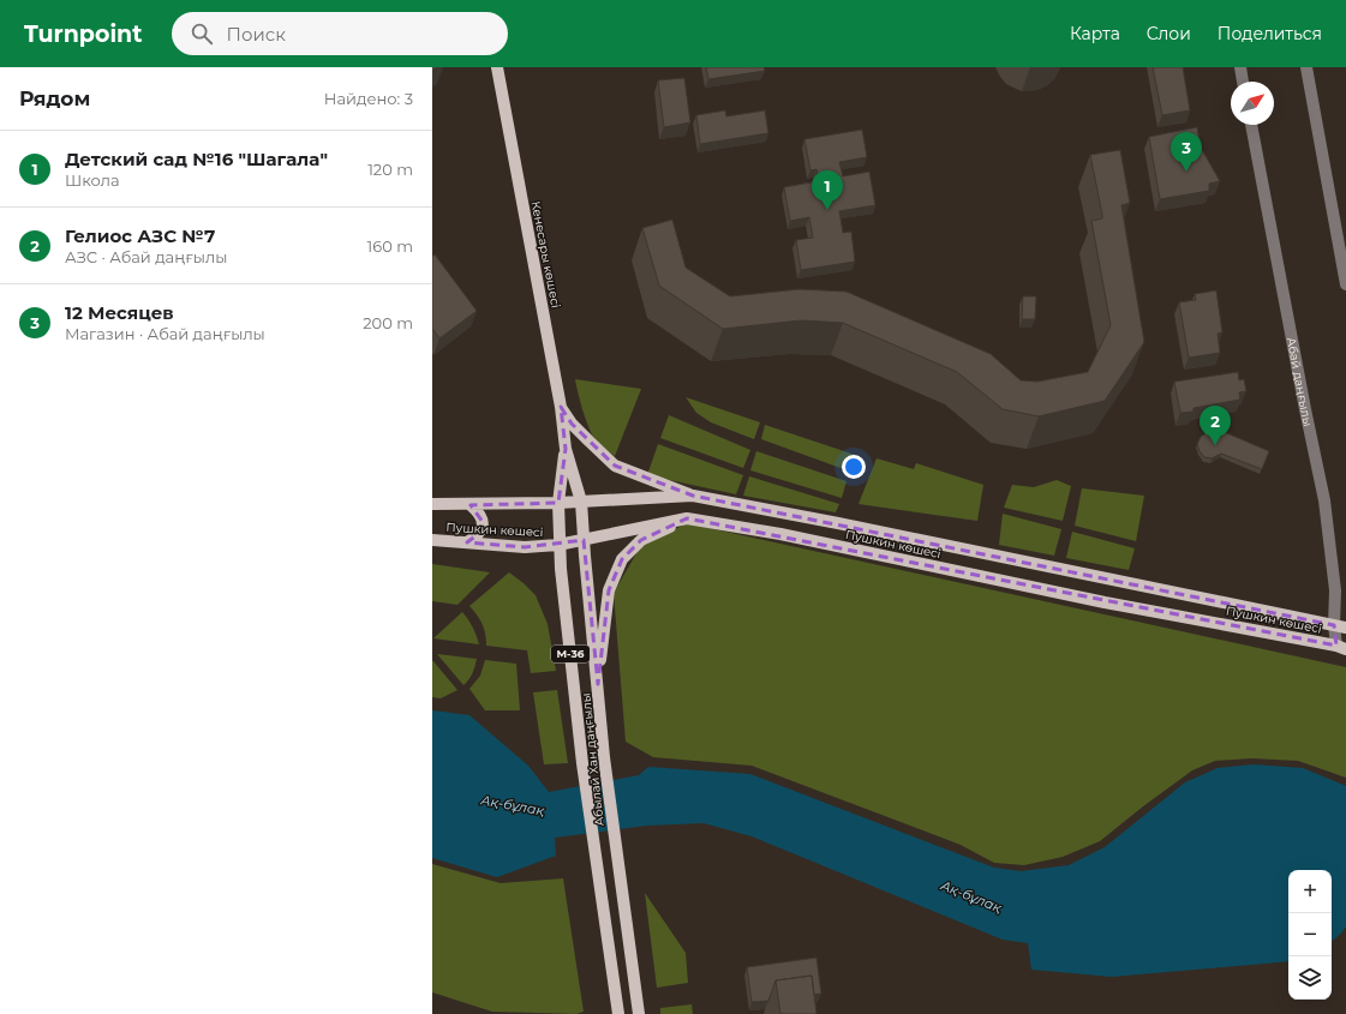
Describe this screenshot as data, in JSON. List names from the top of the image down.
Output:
{
  "streets": {
    "main road": [
      "Кенесары көшесі",
      "Пушкин көшесі",
      "M-36",
      "Абылай Хан даңғылы"
    ],
    "street": ["Абай даңғылы"]
  },
  "crossings": [
    ["Кенесары көшесі", "Пушкин көшесі"],
    ["Кенесары көшесі", "Абылай Хан даңғылы"],
    ["Абай даңғылы", "Пушкин көшесі"],
    ["Пушкин көшесі", "Абылай Хан даңғылы"]
  ],
  "water": ["Ақ-бұлақ"],
  "north": "top right",
  "page": {
    "header": "Turnpoint",
    "search": "Поиск",
    "nav": ["Карта", "Слои", "Поделиться"],
    "heading": ["Рядом", "Найдено: 3"],
    "list": [
      {
        "mark": "1",
        "name": "Детский сад №16 \"Шагала\"",
        "note": "Школа",
        "value": "120 m"
      },
      {
        "mark": "2",
        "name": "Гелиос АЗС №7",
        "note": "АЗС · Абай даңғылы",
        "value": "160 m"
      },
      {
        "mark": "3",
        "name": "12 Месяцев",
        "note": "Магазин · Абай даңғылы",
        "value": "200 m"
      }
    ],
    "pins": ["3", "1", "2"],
    "map_buttons": ["+", "−"]
  }
}
